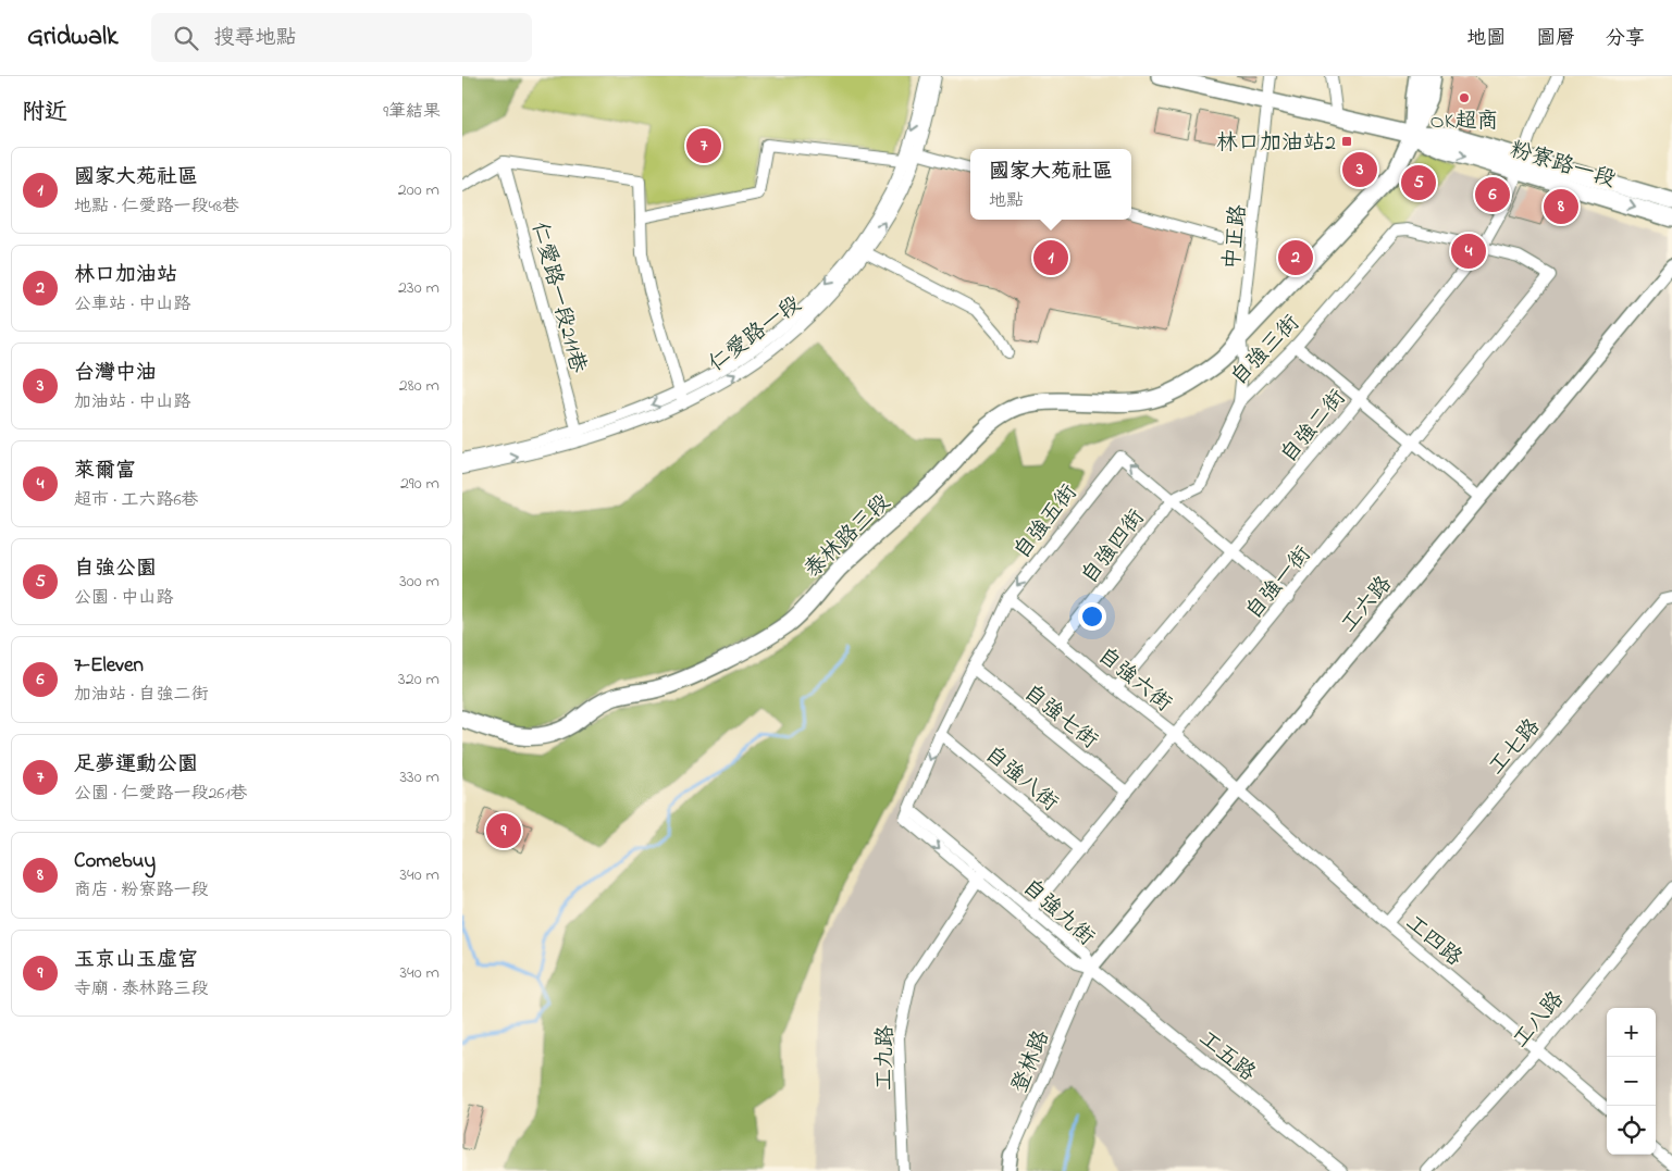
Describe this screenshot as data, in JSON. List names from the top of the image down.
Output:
{
  "streets": {
    "main road": ["粉寮路一段", "泰林路三段"],
    "street": [
      "中正路",
      "仁愛路一段211巷",
      "仁愛路一段",
      "自強三街",
      "自強二街",
      "自強五街",
      "自強四街",
      "自強一街",
      "工六路",
      "自強六街",
      "自強七街",
      "工七路",
      "自強八街",
      "自強九街",
      "工四路",
      "工八路",
      "工五路",
      "工九路",
      "登林路"
    ]
  },
  "crossings": [
    ["粉寮路一段", "中正路"],
    ["粉寮路一段", "自強二街"],
    ["粉寮路一段", "泰林路三段"],
    ["中正路", "自強三街"],
    ["中正路", "泰林路三段"],
    ["仁愛路一段211巷", "仁愛路一段"],
    ["自強三街", "自強二街"],
    ["自強三街", "自強五街"],
    ["自強三街", "自強四街"],
    ["自強三街", "自強一街"],
    ["自強二街", "自強五街"],
    ["自強二街", "自強一街"],
    ["自強二街", "自強六街"],
    ["自強五街", "自強四街"],
    ["自強五街", "自強一街"],
    ["自強五街", "自強六街"],
    ["自強五街", "自強七街"],
    ["自強五街", "自強八街"],
    ["自強五街", "自強九街"],
    ["自強四街", "自強六街"],
    ["自強一街", "自強六街"],
    ["自強一街", "自強七街"],
    ["自強一街", "自強八街"],
    ["自強一街", "自強九街"],
    ["工六路", "自強六街"],
    ["工六路", "自強九街"],
    ["工六路", "工四路"],
    ["工六路", "工五路"],
    ["工六路", "登林路"],
    ["自強六街", "工四路"],
    ["工七路", "工四路"],
    ["自強九街", "工五路"],
    ["自強九街", "工九路"],
    ["自強九街", "登林路"],
    ["工四路", "工八路"],
    ["工五路", "登林路"]
  ],
  "places": {
    "other": ["OK超商"],
    "transit": ["林口加油站2"]
  },
  "page": {
    "header": "Gridwalk",
    "search": "搜尋地點",
    "nav": ["地圖", "圖層", "分享"],
    "heading": ["附近", "9筆結果"],
    "pins": [
      "7",
      "3",
      "5",
      "6",
      "8",
      "4",
      "1",
      "2",
      "9"
    ],
    "list": [
      {
        "mark": "1",
        "name": "國家大苑社區",
        "note": "地點 · 仁愛路一段48巷",
        "value": "200 m"
      },
      {
        "mark": "2",
        "name": "林口加油站",
        "note": "公車站 · 中山路",
        "value": "230 m"
      },
      {
        "mark": "3",
        "name": "台灣中油",
        "note": "加油站 · 中山路",
        "value": "280 m"
      },
      {
        "mark": "4",
        "name": "萊爾富",
        "note": "超市 · 工六路6巷",
        "value": "290 m"
      },
      {
        "mark": "5",
        "name": "自強公園",
        "note": "公園 · 中山路",
        "value": "300 m"
      },
      {
        "mark": "6",
        "name": "7-Eleven",
        "note": "加油站 · 自強二街",
        "value": "320 m"
      },
      {
        "mark": "7",
        "name": "足夢運動公園",
        "note": "公園 · 仁愛路一段261巷",
        "value": "330 m"
      },
      {
        "mark": "8",
        "name": "Comebuy",
        "note": "商店 · 粉寮路一段",
        "value": "340 m"
      },
      {
        "mark": "9",
        "name": "玉京山玉虛宮",
        "note": "寺廟 · 泰林路三段",
        "value": "340 m"
      }
    ],
    "popup": ["國家大苑社區", "地點"],
    "map_buttons": ["+", "−"]
  }
}
